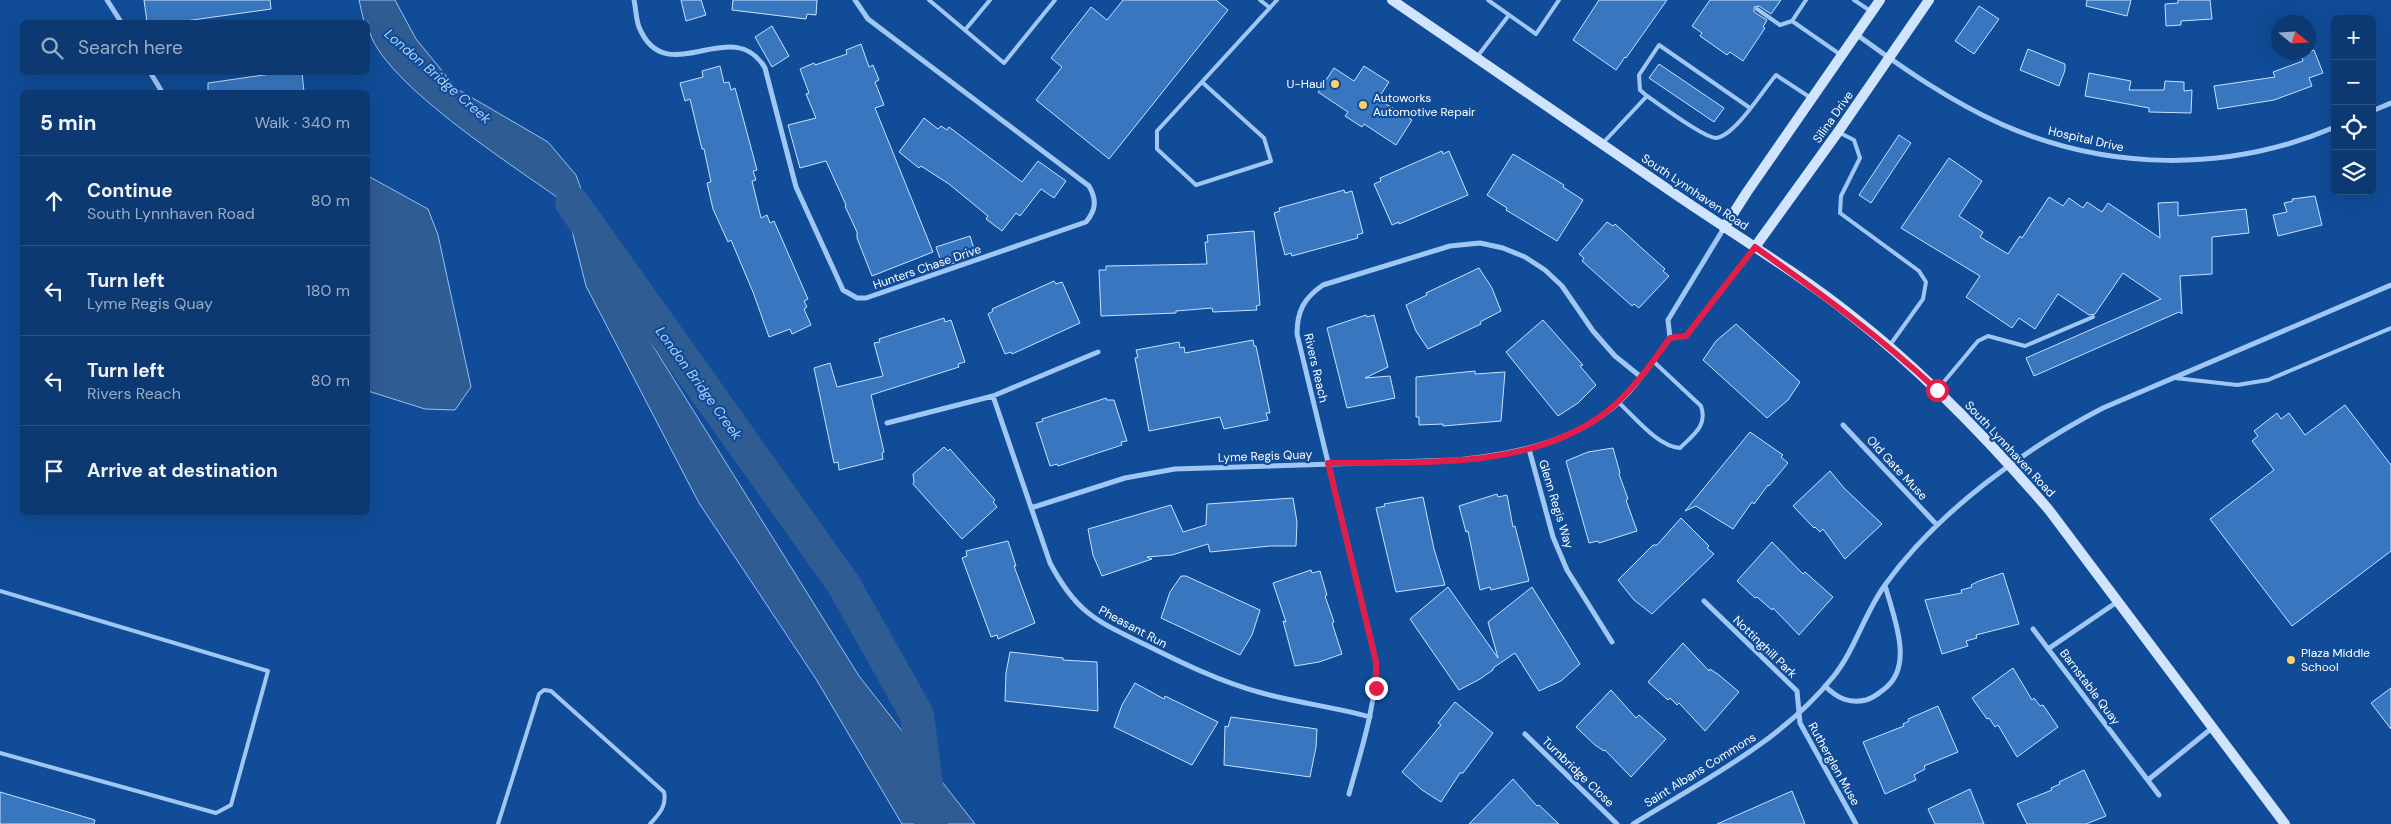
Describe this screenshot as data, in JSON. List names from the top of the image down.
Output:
{
  "streets": {
    "street": [
      "Silina Drive",
      "Hospital Drive",
      "South Lynnhaven Road",
      "Hunters Chase Drive",
      "Rivers Reach",
      "Lyme Regis Quay",
      "Old Gate Muse",
      "Glenn Regis Way",
      "Pheasant Run",
      "Nottinghill Park",
      "Barnstable Quay",
      "Rutherglen Muse",
      "Saint Albans Commons",
      "Turnbridge Close"
    ]
  },
  "crossings": [
    ["Silina Drive", "Hospital Drive"],
    ["Silina Drive", "South Lynnhaven Road"],
    ["South Lynnhaven Road", "Barnstable Quay"],
    ["South Lynnhaven Road", "Saint Albans Commons"],
    ["Rivers Reach", "Lyme Regis Quay"],
    ["Rivers Reach", "Pheasant Run"],
    ["Lyme Regis Quay", "Glenn Regis Way"],
    ["Lyme Regis Quay", "Pheasant Run"],
    ["Old Gate Muse", "Saint Albans Commons"],
    ["Nottinghill Park", "Rutherglen Muse"],
    ["Nottinghill Park", "Saint Albans Commons"],
    ["Rutherglen Muse", "Saint Albans Commons"]
  ],
  "water": ["London Bridge Creek"],
  "places": ["U-Haul", "Autoworks Automotive Repair", "Plaza Middle School"],
  "north": "right",
  "page": {
    "map_buttons": ["+", "−"],
    "search": "Search here",
    "heading": ["5 min", "Walk · 340 m"],
    "list": [
      ["Continue", "South Lynnhaven Road", "80 m"],
      ["Turn left", "Lyme Regis Quay", "180 m"],
      ["Turn left", "Rivers Reach", "80 m"],
      "Arrive at destination"
    ]
  }
}
